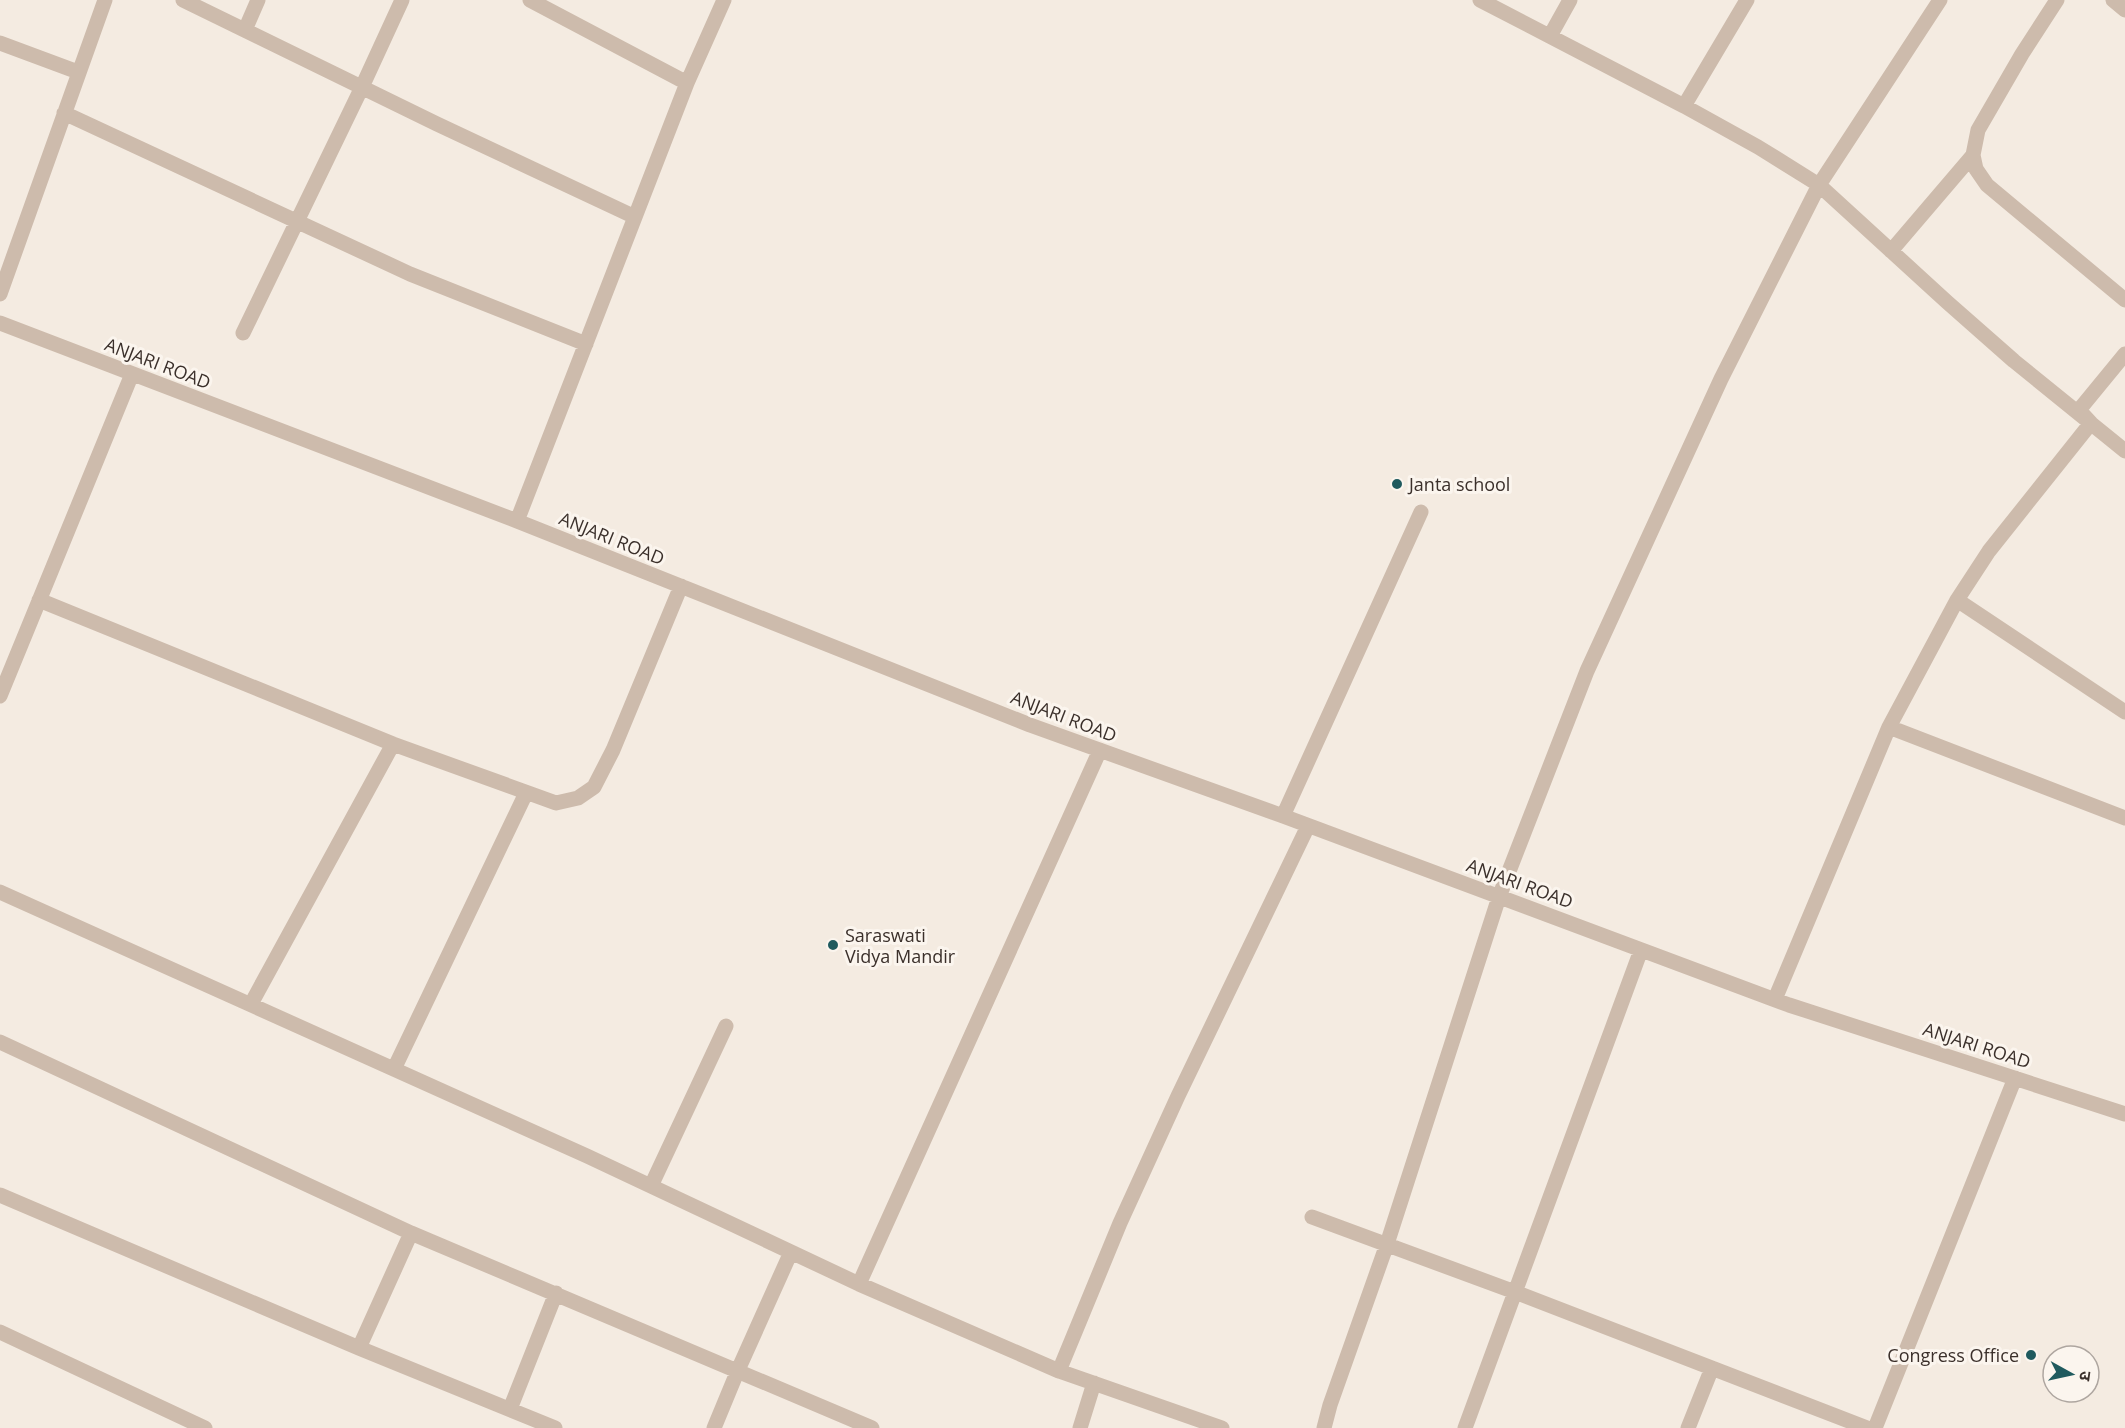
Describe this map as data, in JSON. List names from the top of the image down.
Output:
{
  "streets": {
    "street": ["ANJARI ROAD"]
  },
  "places": ["Janta school", "Saraswati Vidya Mandir", "Congress Office"],
  "north": "right"
}
